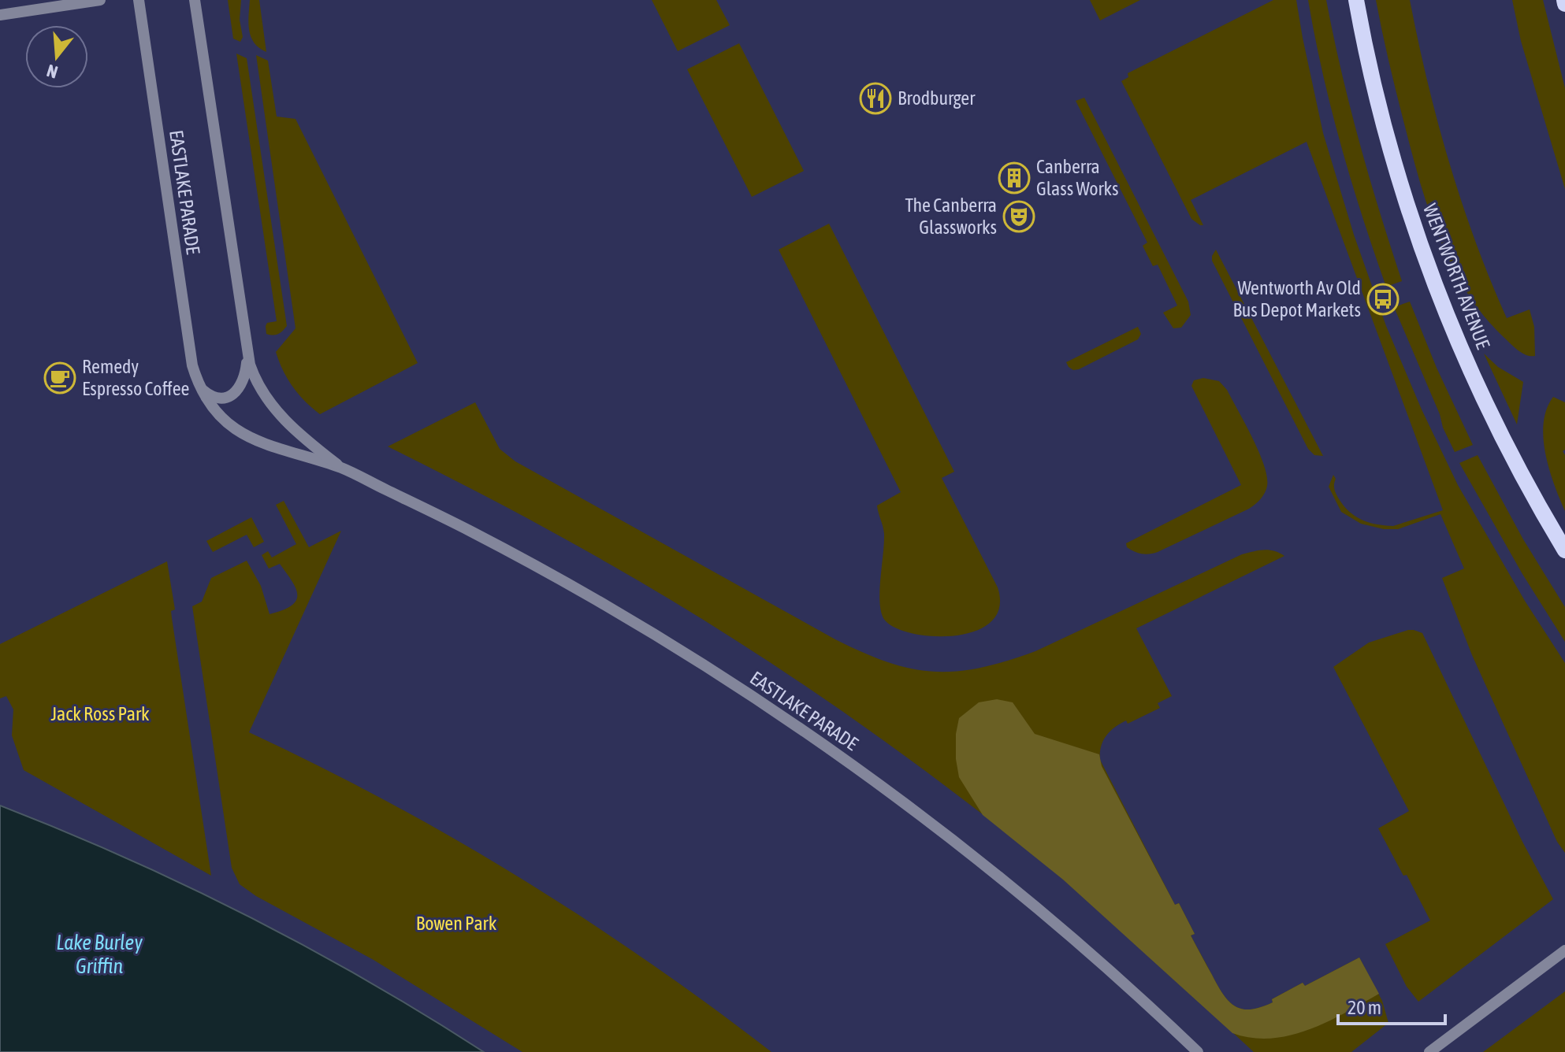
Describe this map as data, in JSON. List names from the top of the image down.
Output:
{
  "streets": {
    "main road": ["WENTWORTH AVENUE"],
    "street": ["EASTLAKE PARADE"]
  },
  "water": ["Lake Burley Griffin"],
  "parks": ["Jack Ross Park", "Bowen Park"],
  "places": {
    "restaurant": ["Brodburger"],
    "building": ["Canberra Glass Works"],
    "theatre": ["The Canberra Glassworks"],
    "bus stop": ["Wentworth Av Old Bus Depot Markets"],
    "cafe": ["Remedy Espresso Coffee"]
  },
  "scale_bar": "20 m",
  "north": "bottom"
}
